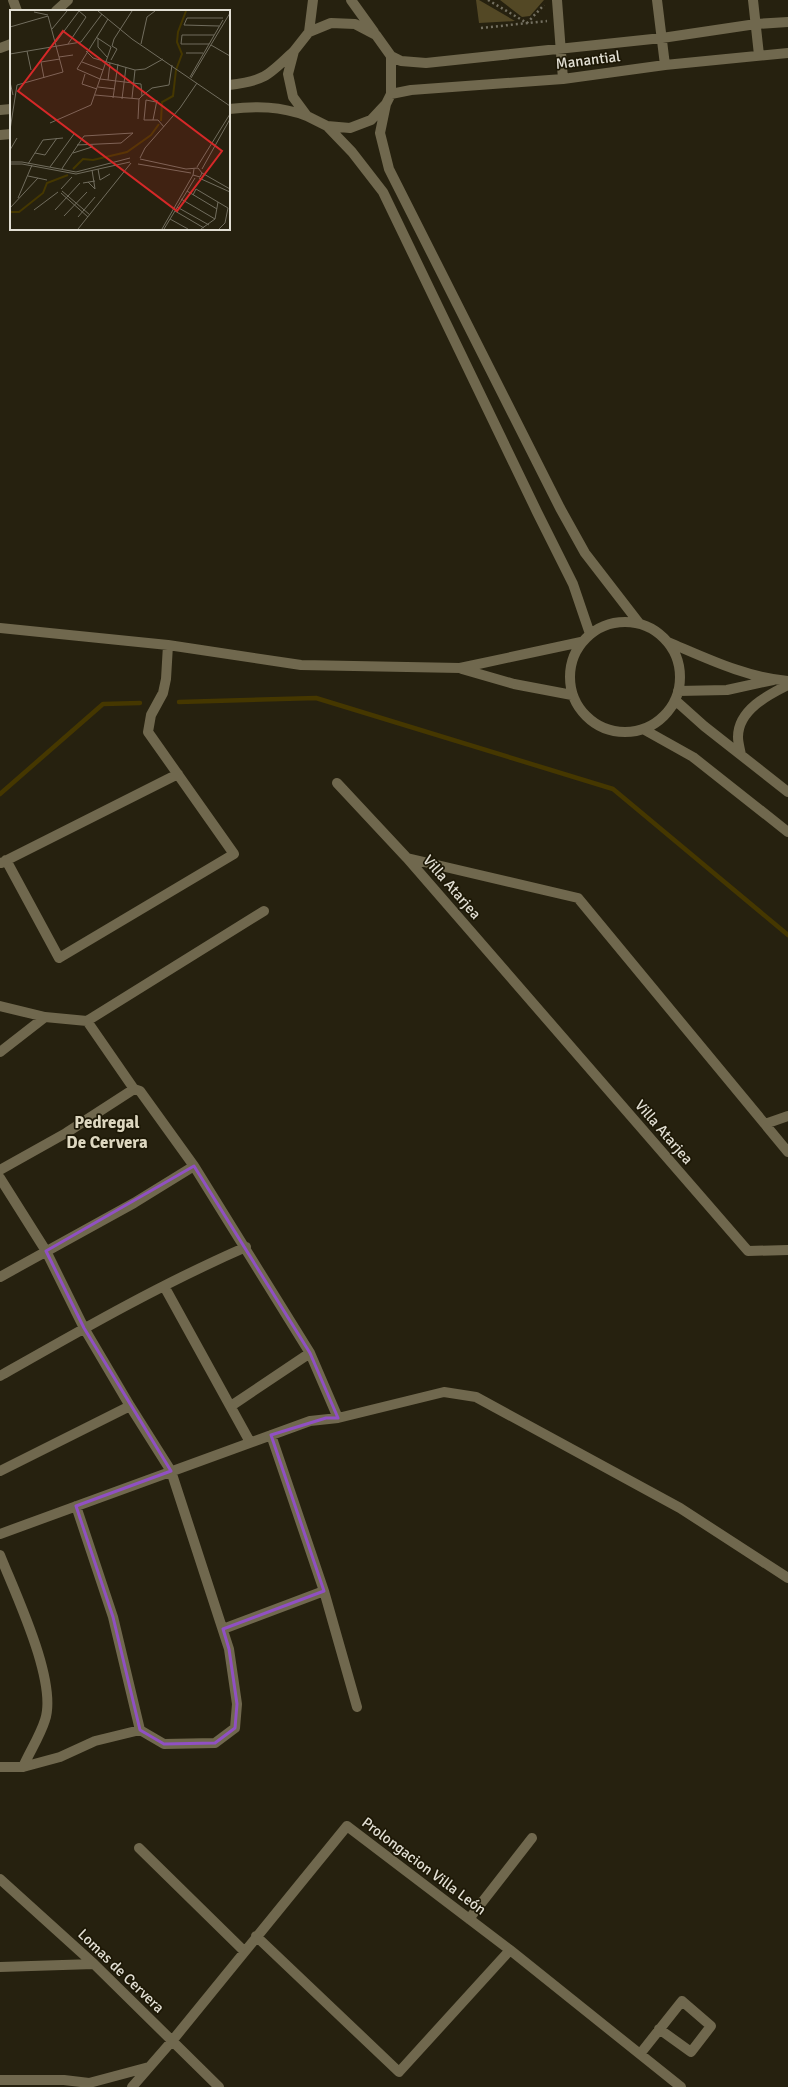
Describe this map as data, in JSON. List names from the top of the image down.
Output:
{
  "streets": {
    "street": [
      "Manantial",
      "Villa Atarjea",
      "Prolongacion Villa León",
      "Lomas de Cervera"
    ]
  },
  "crossings": [
    ["Prolongacion Villa León", "Lomas de Cervera"]
  ],
  "districts": ["Pedregal De Cervera"]
}
